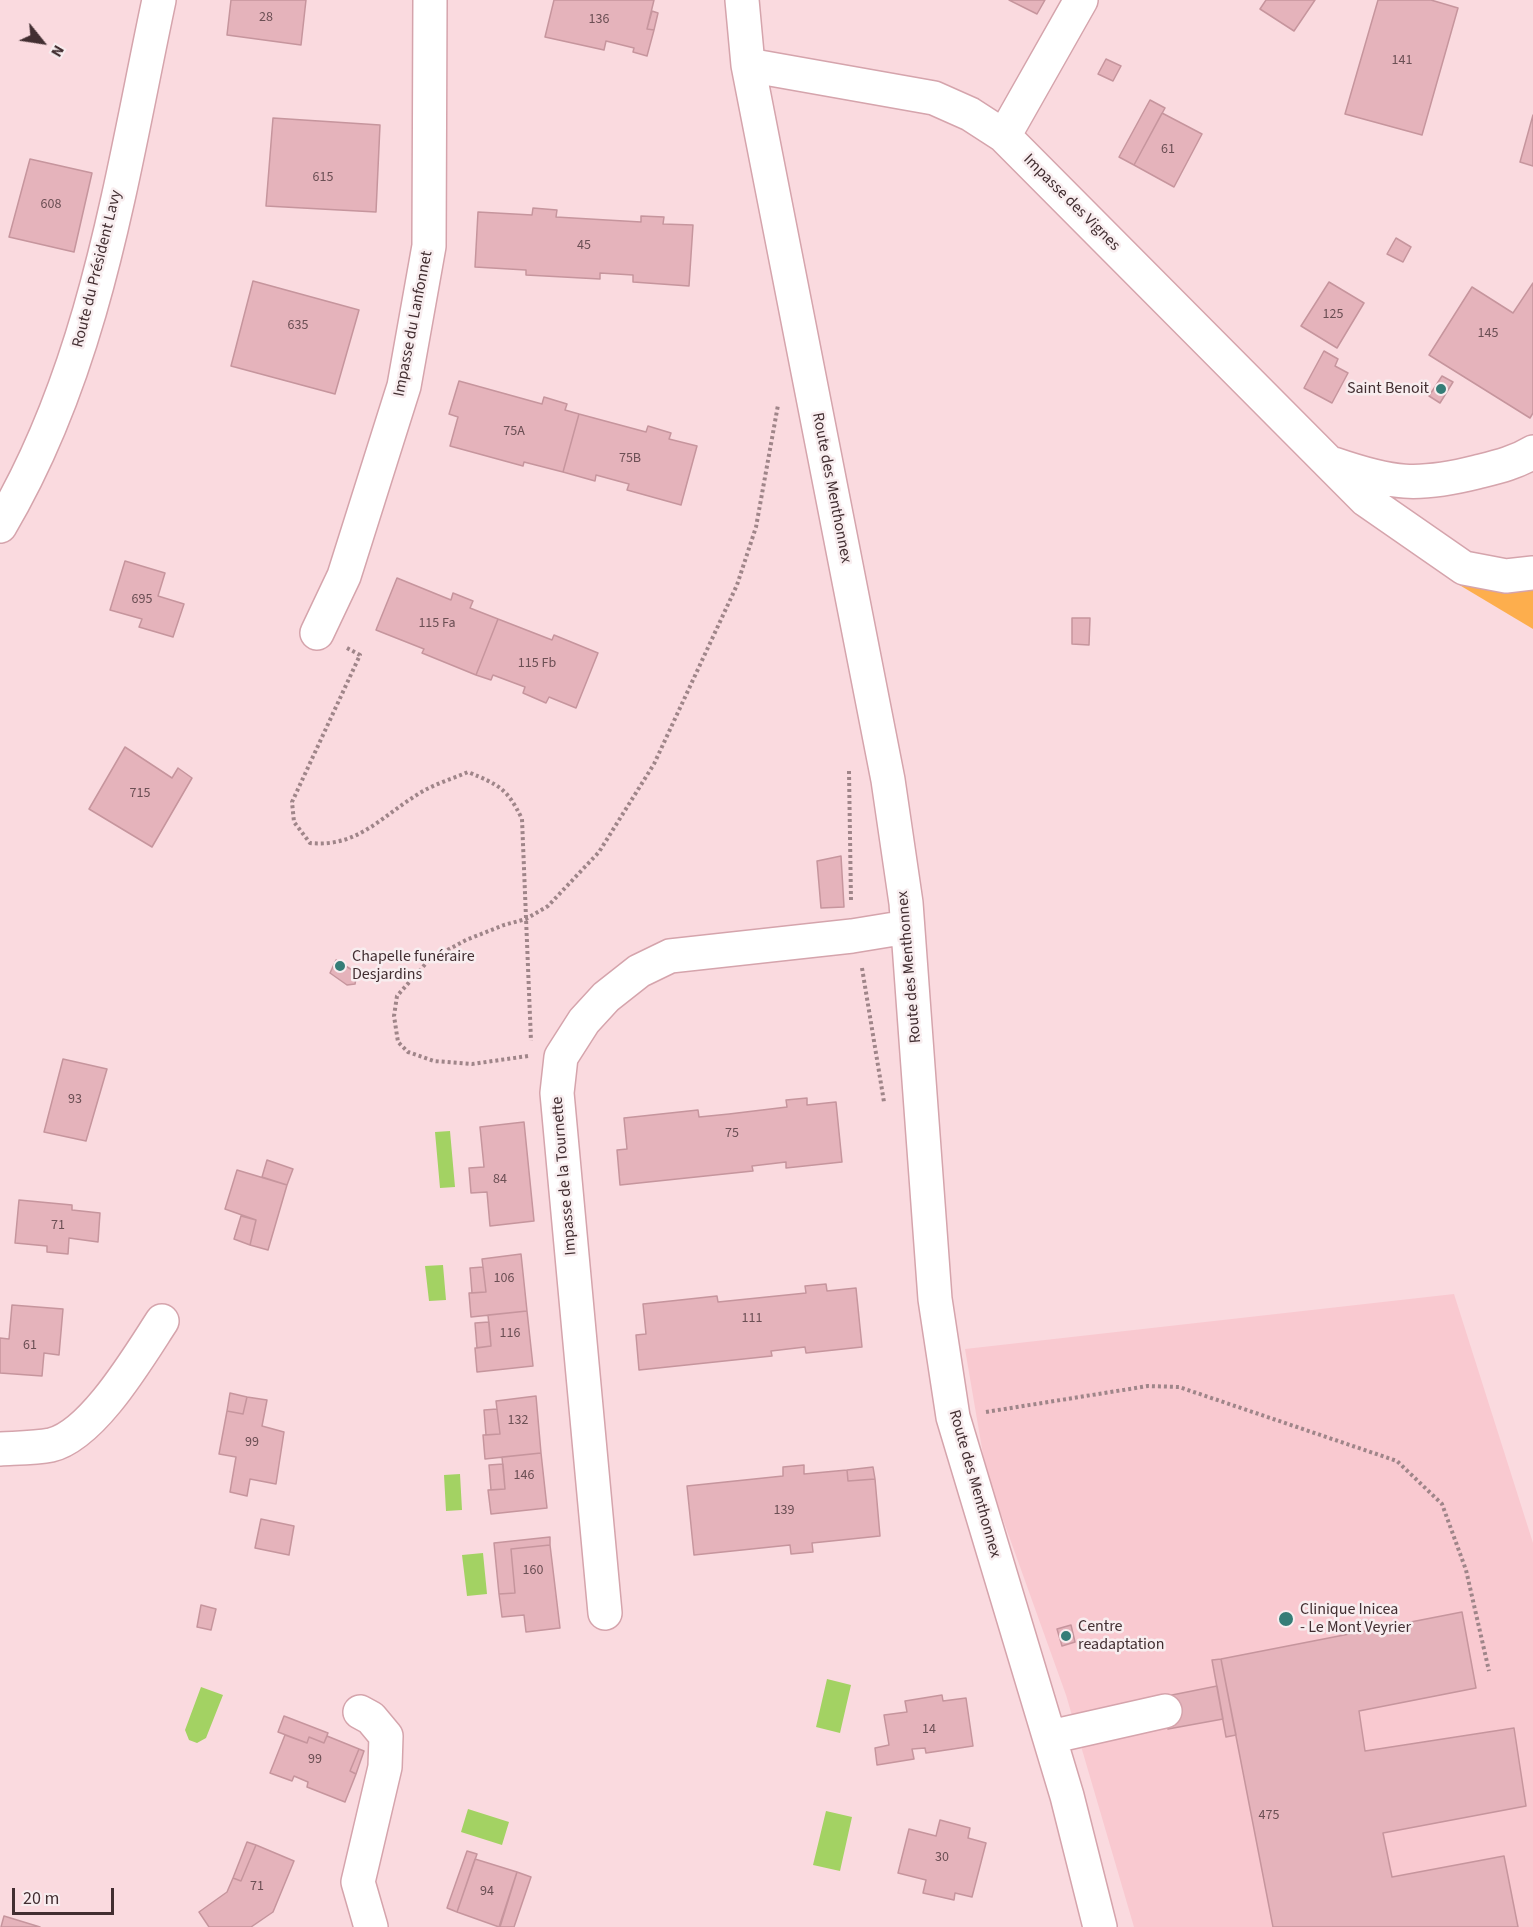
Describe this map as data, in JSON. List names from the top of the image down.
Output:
{
  "streets": {
    "street": [
      "Impasse des Vignes",
      "Route du Président Lavy",
      "Impasse du Lanfonnet",
      "Route des Menthonnex",
      "Impasse de la Tournette"
    ]
  },
  "crossings": [
    ["Impasse des Vignes", "Route des Menthonnex"],
    ["Route des Menthonnex", "Impasse de la Tournette"]
  ],
  "places": [
    "Saint Benoit",
    "Chapelle funéraire Desjardins",
    "Clinique Inicea - Le Mont Veyrier",
    "Centre readaptation"
  ],
  "house_numbers": [
    "28",
    "136",
    "141",
    "61",
    "615",
    "608",
    "45",
    "125",
    "635",
    "145",
    "75A",
    "75B",
    "695",
    "115 Fa",
    "115 Fb",
    "715",
    "93",
    "75",
    "84",
    "71",
    "106",
    "111",
    "116",
    "61",
    "132",
    "99",
    "146",
    "139",
    "160",
    "14",
    "99",
    "475",
    "30",
    "71",
    "94"
  ],
  "scale_bar": "20 m",
  "north": "bottom right"
}
